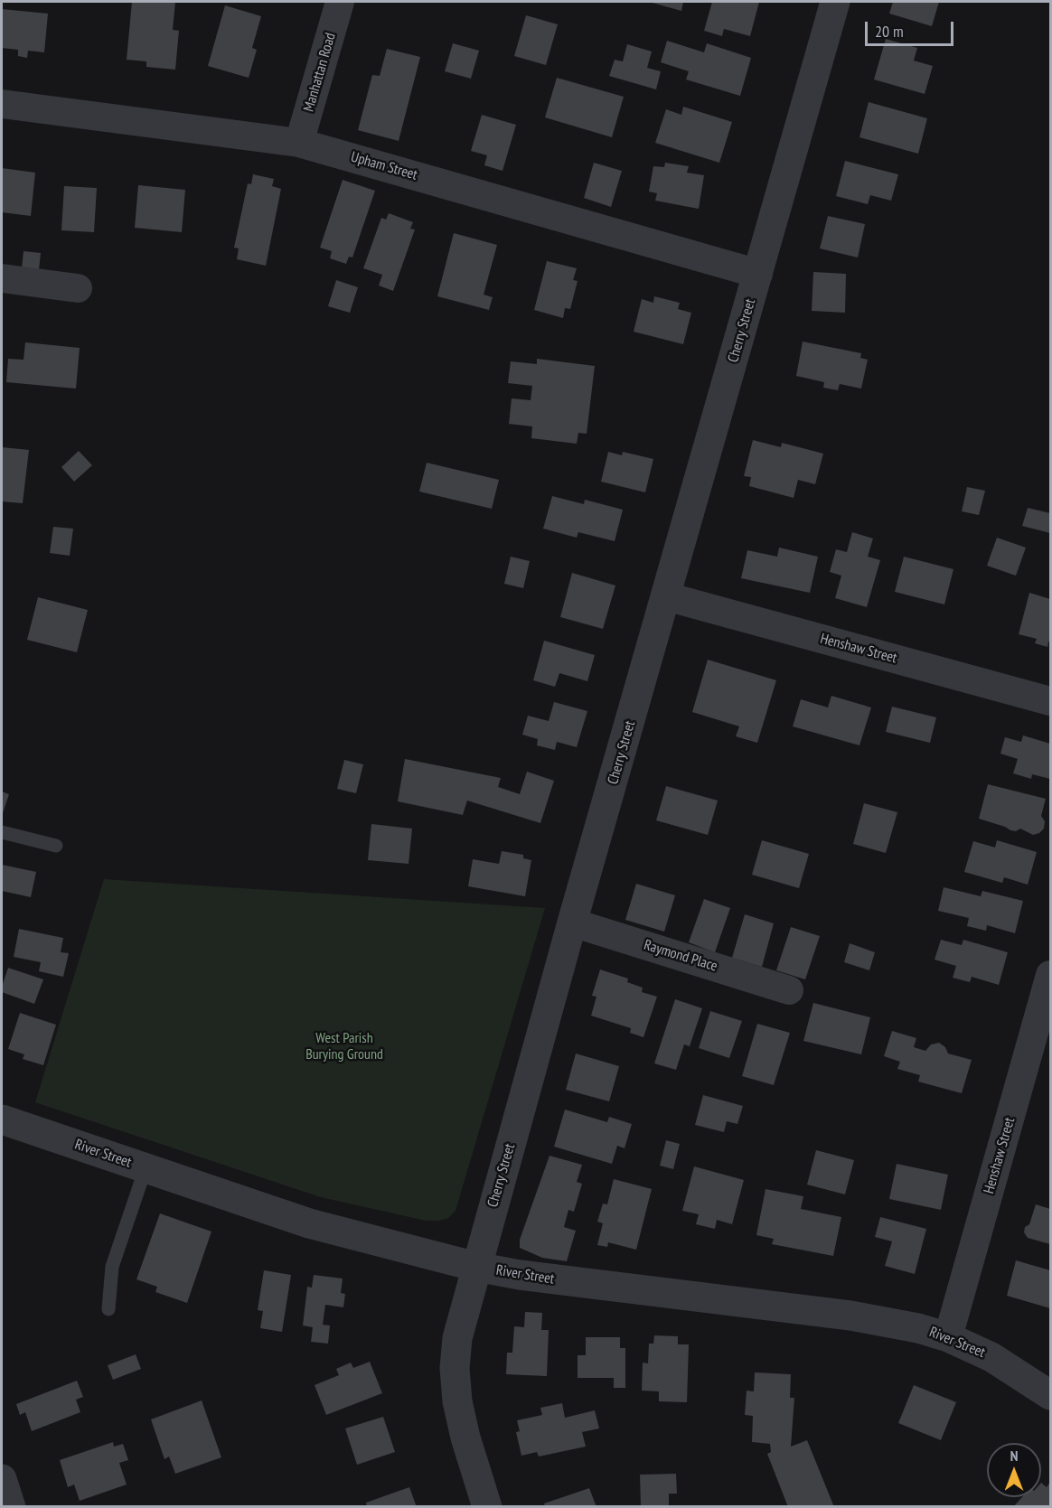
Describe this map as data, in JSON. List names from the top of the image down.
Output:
{
  "streets": {
    "street": [
      "Manhattan Road",
      "Upham Street",
      "Cherry Street",
      "Henshaw Street",
      "Raymond Place",
      "River Street"
    ]
  },
  "crossings": [
    ["Manhattan Road", "Upham Street"],
    ["Upham Street", "Cherry Street"],
    ["Cherry Street", "Henshaw Street"],
    ["Cherry Street", "Raymond Place"],
    ["Cherry Street", "River Street"],
    ["Henshaw Street", "River Street"]
  ],
  "parks": ["West Parish Burying Ground"],
  "scale_bar": "20 m",
  "north": "top"
}
